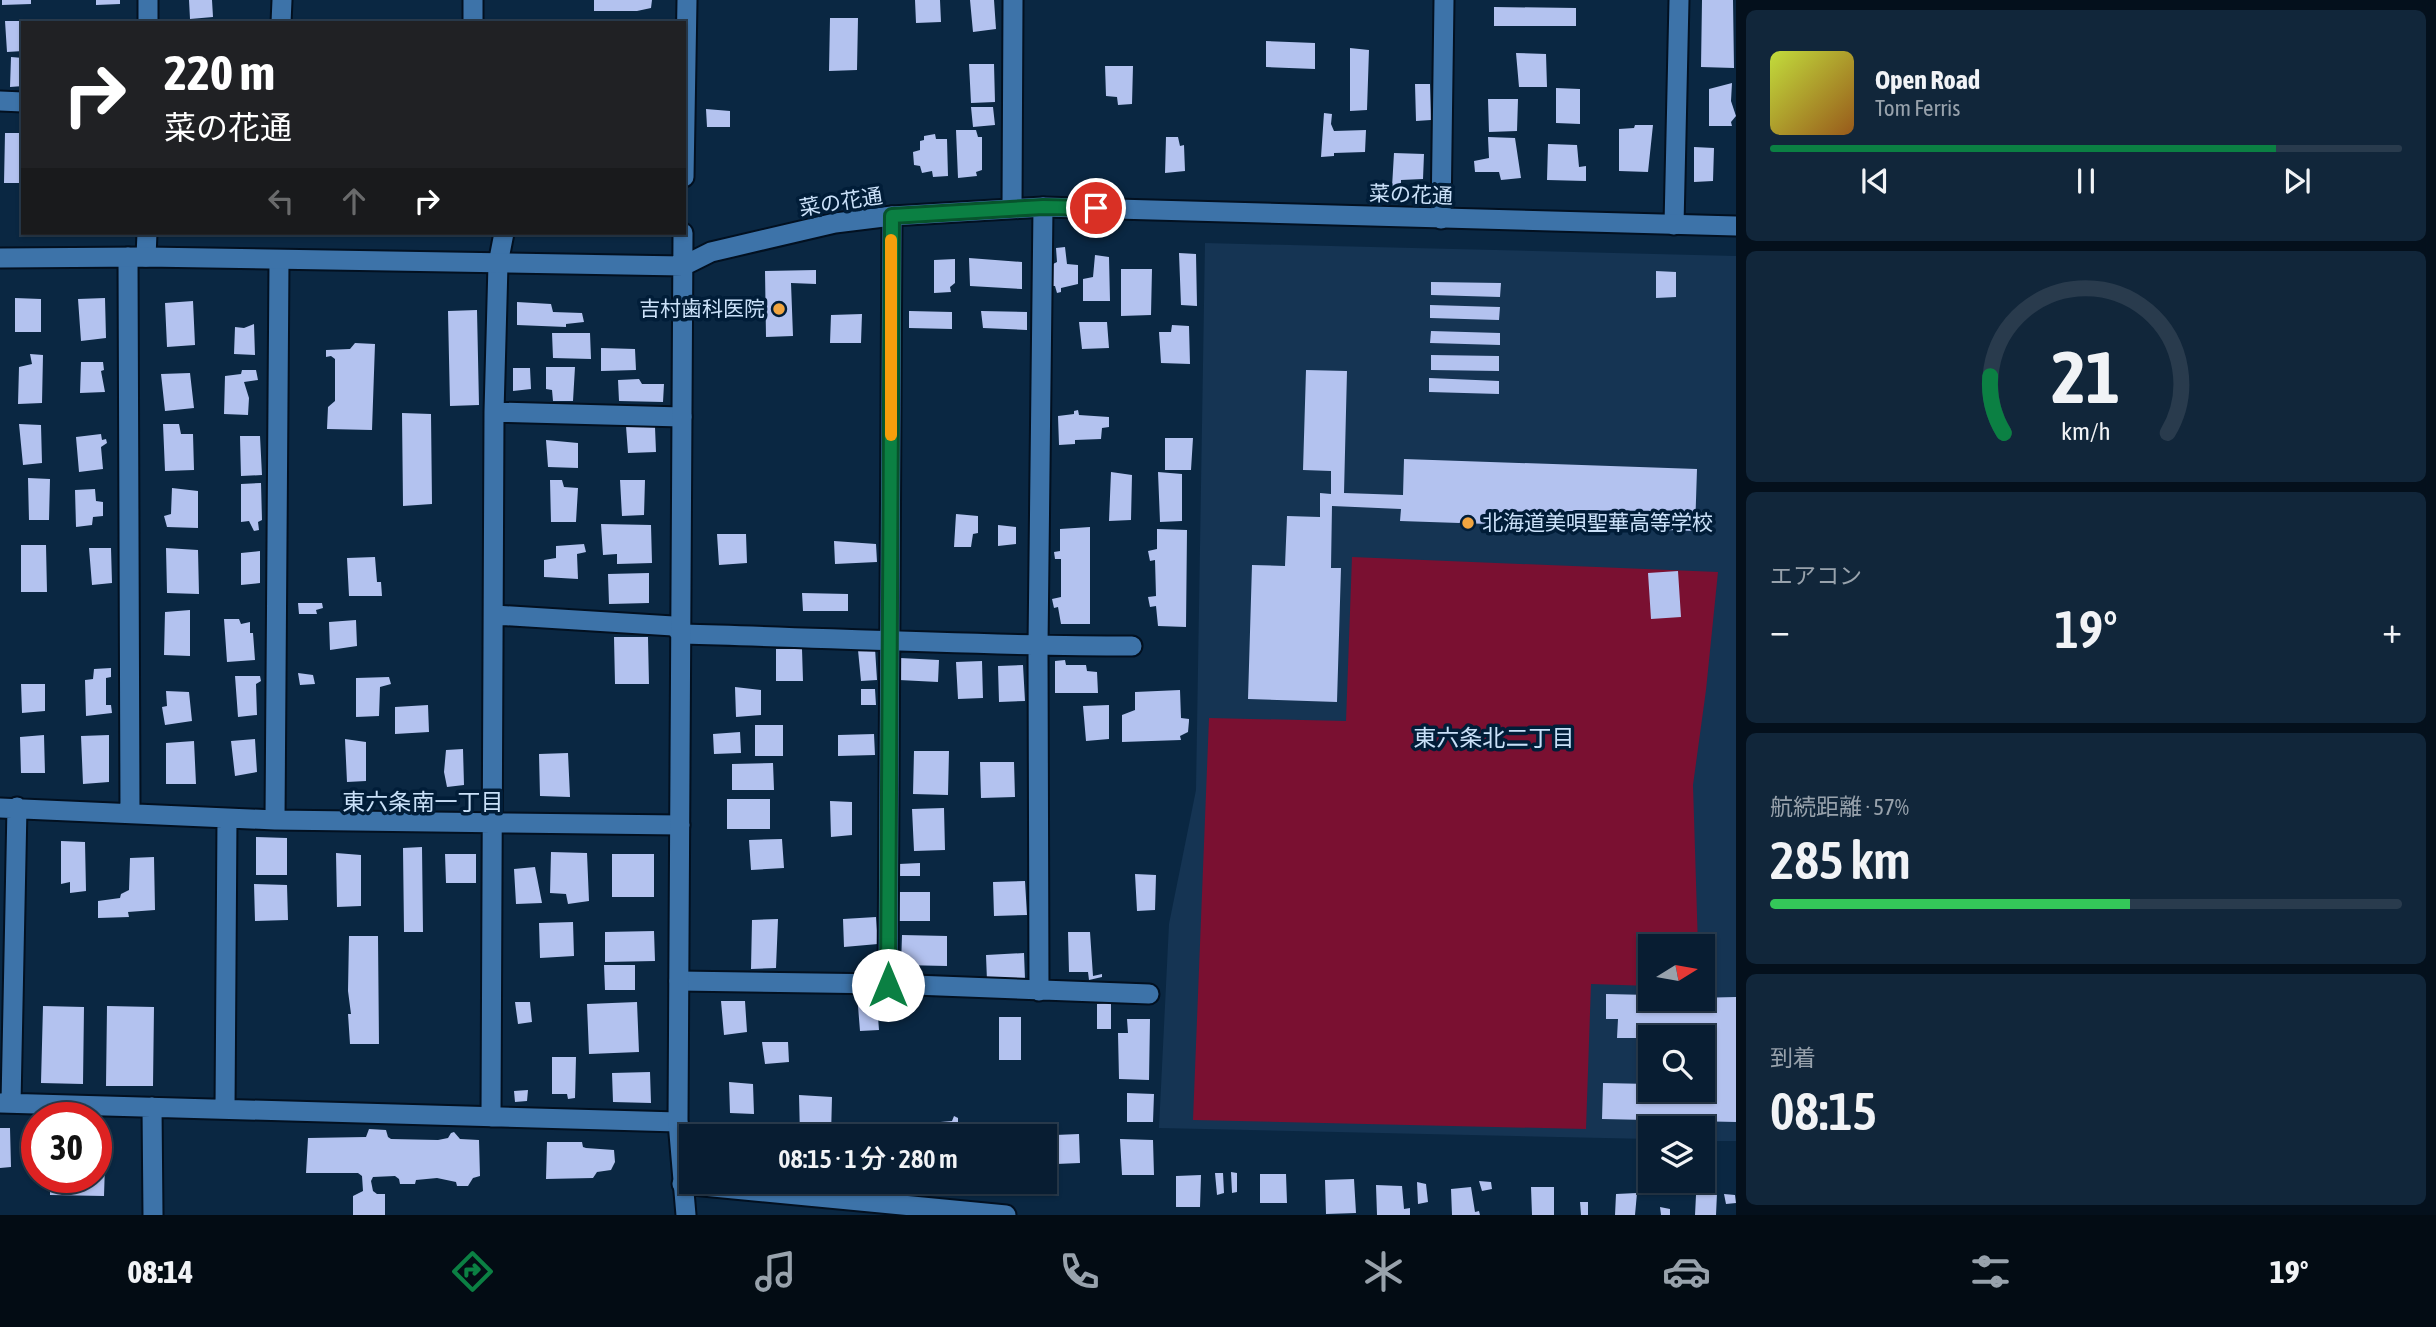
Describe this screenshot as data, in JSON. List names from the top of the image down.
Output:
{
  "streets": {
    "street": ["菜の花通"]
  },
  "districts": ["東六条北二丁目", "東六条南一丁目"],
  "places": ["吉村歯科医院", "北海道美唄聖華高等学校"],
  "north": "right",
  "page": {
    "turn": ["220 m", "菜の花通"],
    "song": ["Open Road", "Tom Ferris"],
    "tile": [
      "エアコン",
      ["航続距離 · 57%", "285 km"],
      ["到着", "08:15"]
    ],
    "heat": ["−", "19°", "+"],
    "limit": "30",
    "trip": "08:15 · 1 分 · 280 m",
    "tabs": ["08:14", "19°"],
    "gauge": ["21", "km/h"]
  }
}
